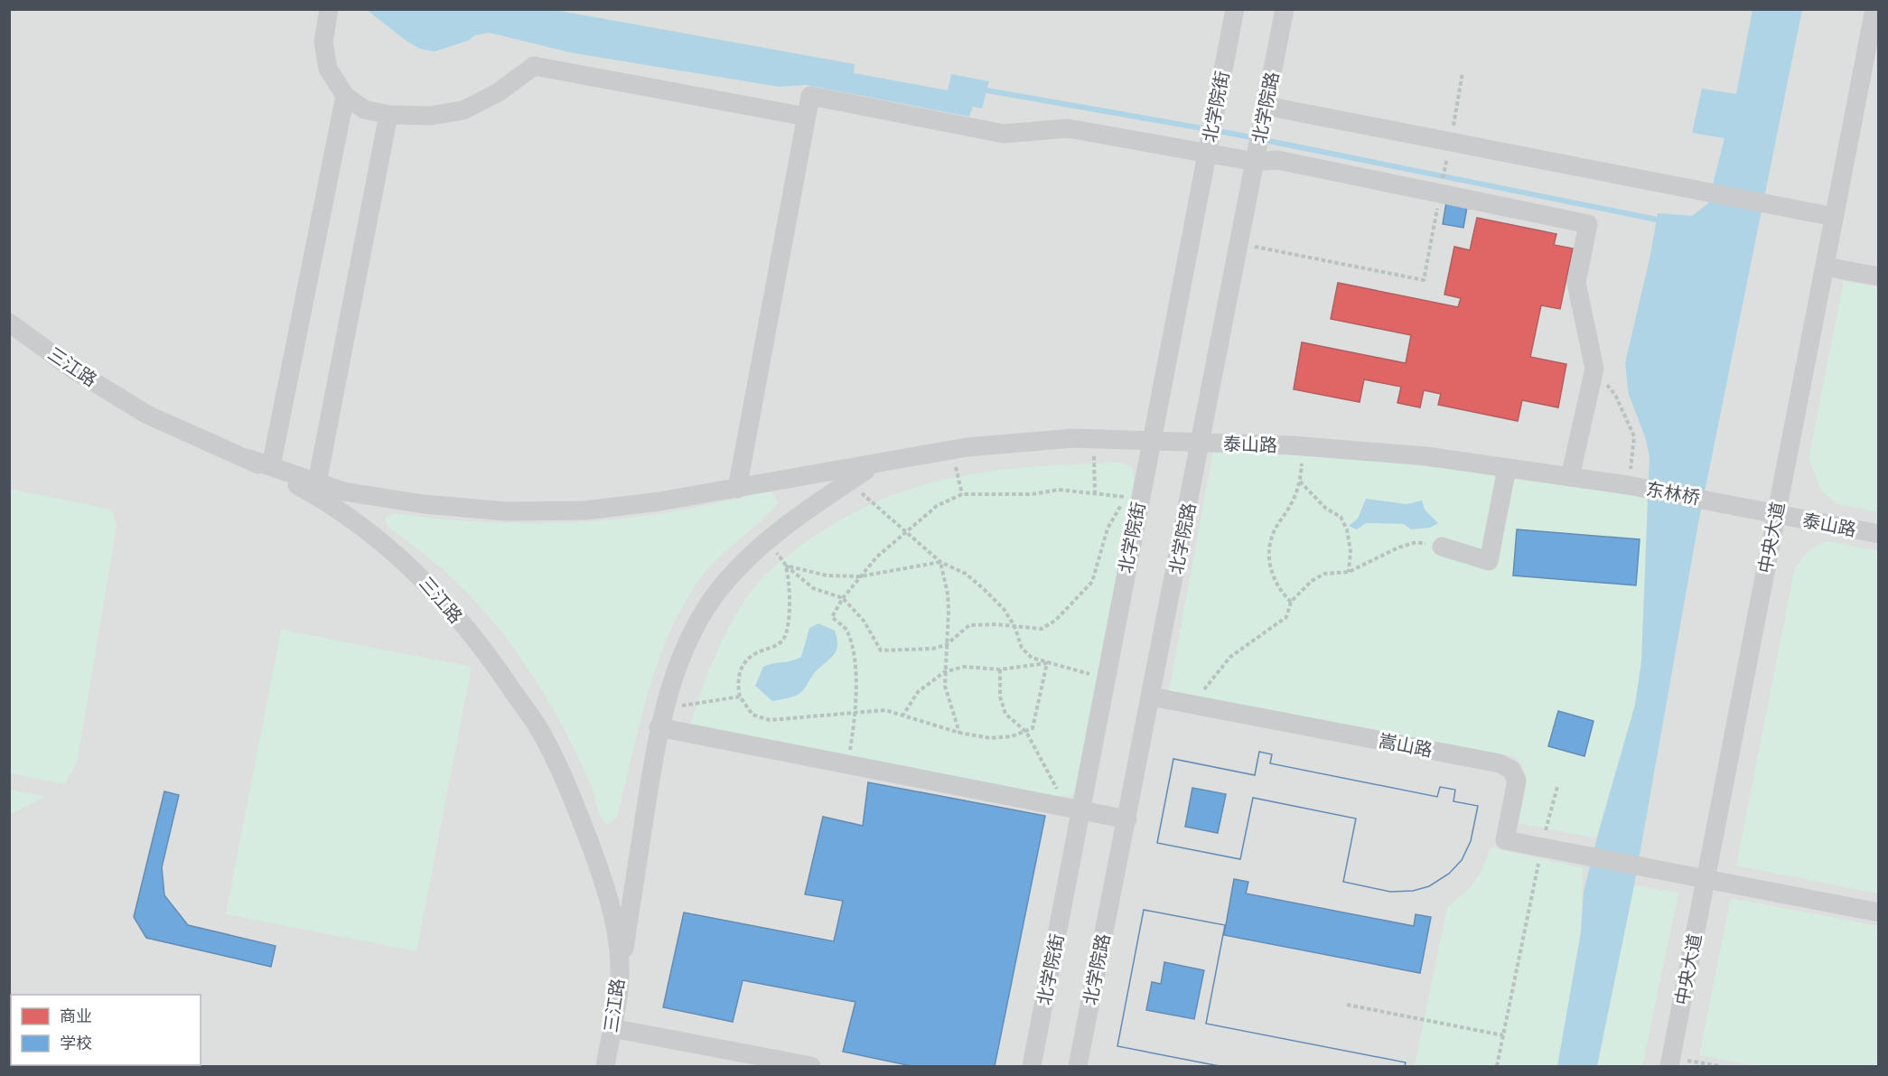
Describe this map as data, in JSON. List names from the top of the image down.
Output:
{
  "streets": {
    "street": [
      "北学院街",
      "北学院路",
      "三江路",
      "泰山路",
      "东林桥",
      "中央大道",
      "嵩山路"
    ]
  },
  "crossings": [
    ["北学院街", "泰山路"],
    ["北学院路", "泰山路"],
    ["北学院路", "嵩山路"],
    ["三江路", "泰山路"],
    ["泰山路", "东林桥"],
    ["泰山路", "中央大道"],
    ["中央大道", "嵩山路"]
  ],
  "legend": ["商业", "学校"]
}
